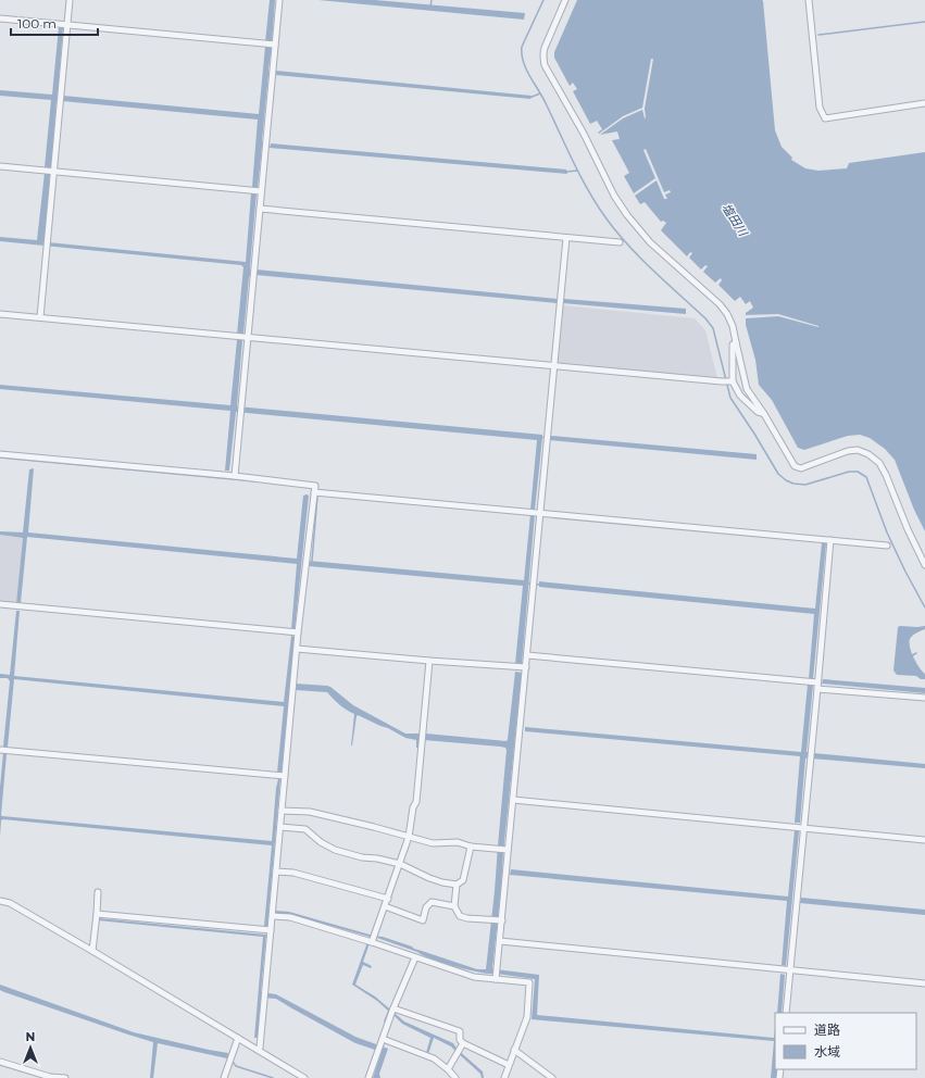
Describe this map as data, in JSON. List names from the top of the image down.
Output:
{
  "water": ["塩田川"],
  "legend": ["道路", "水域"],
  "scale_bar": "100 m",
  "north": "top"
}
